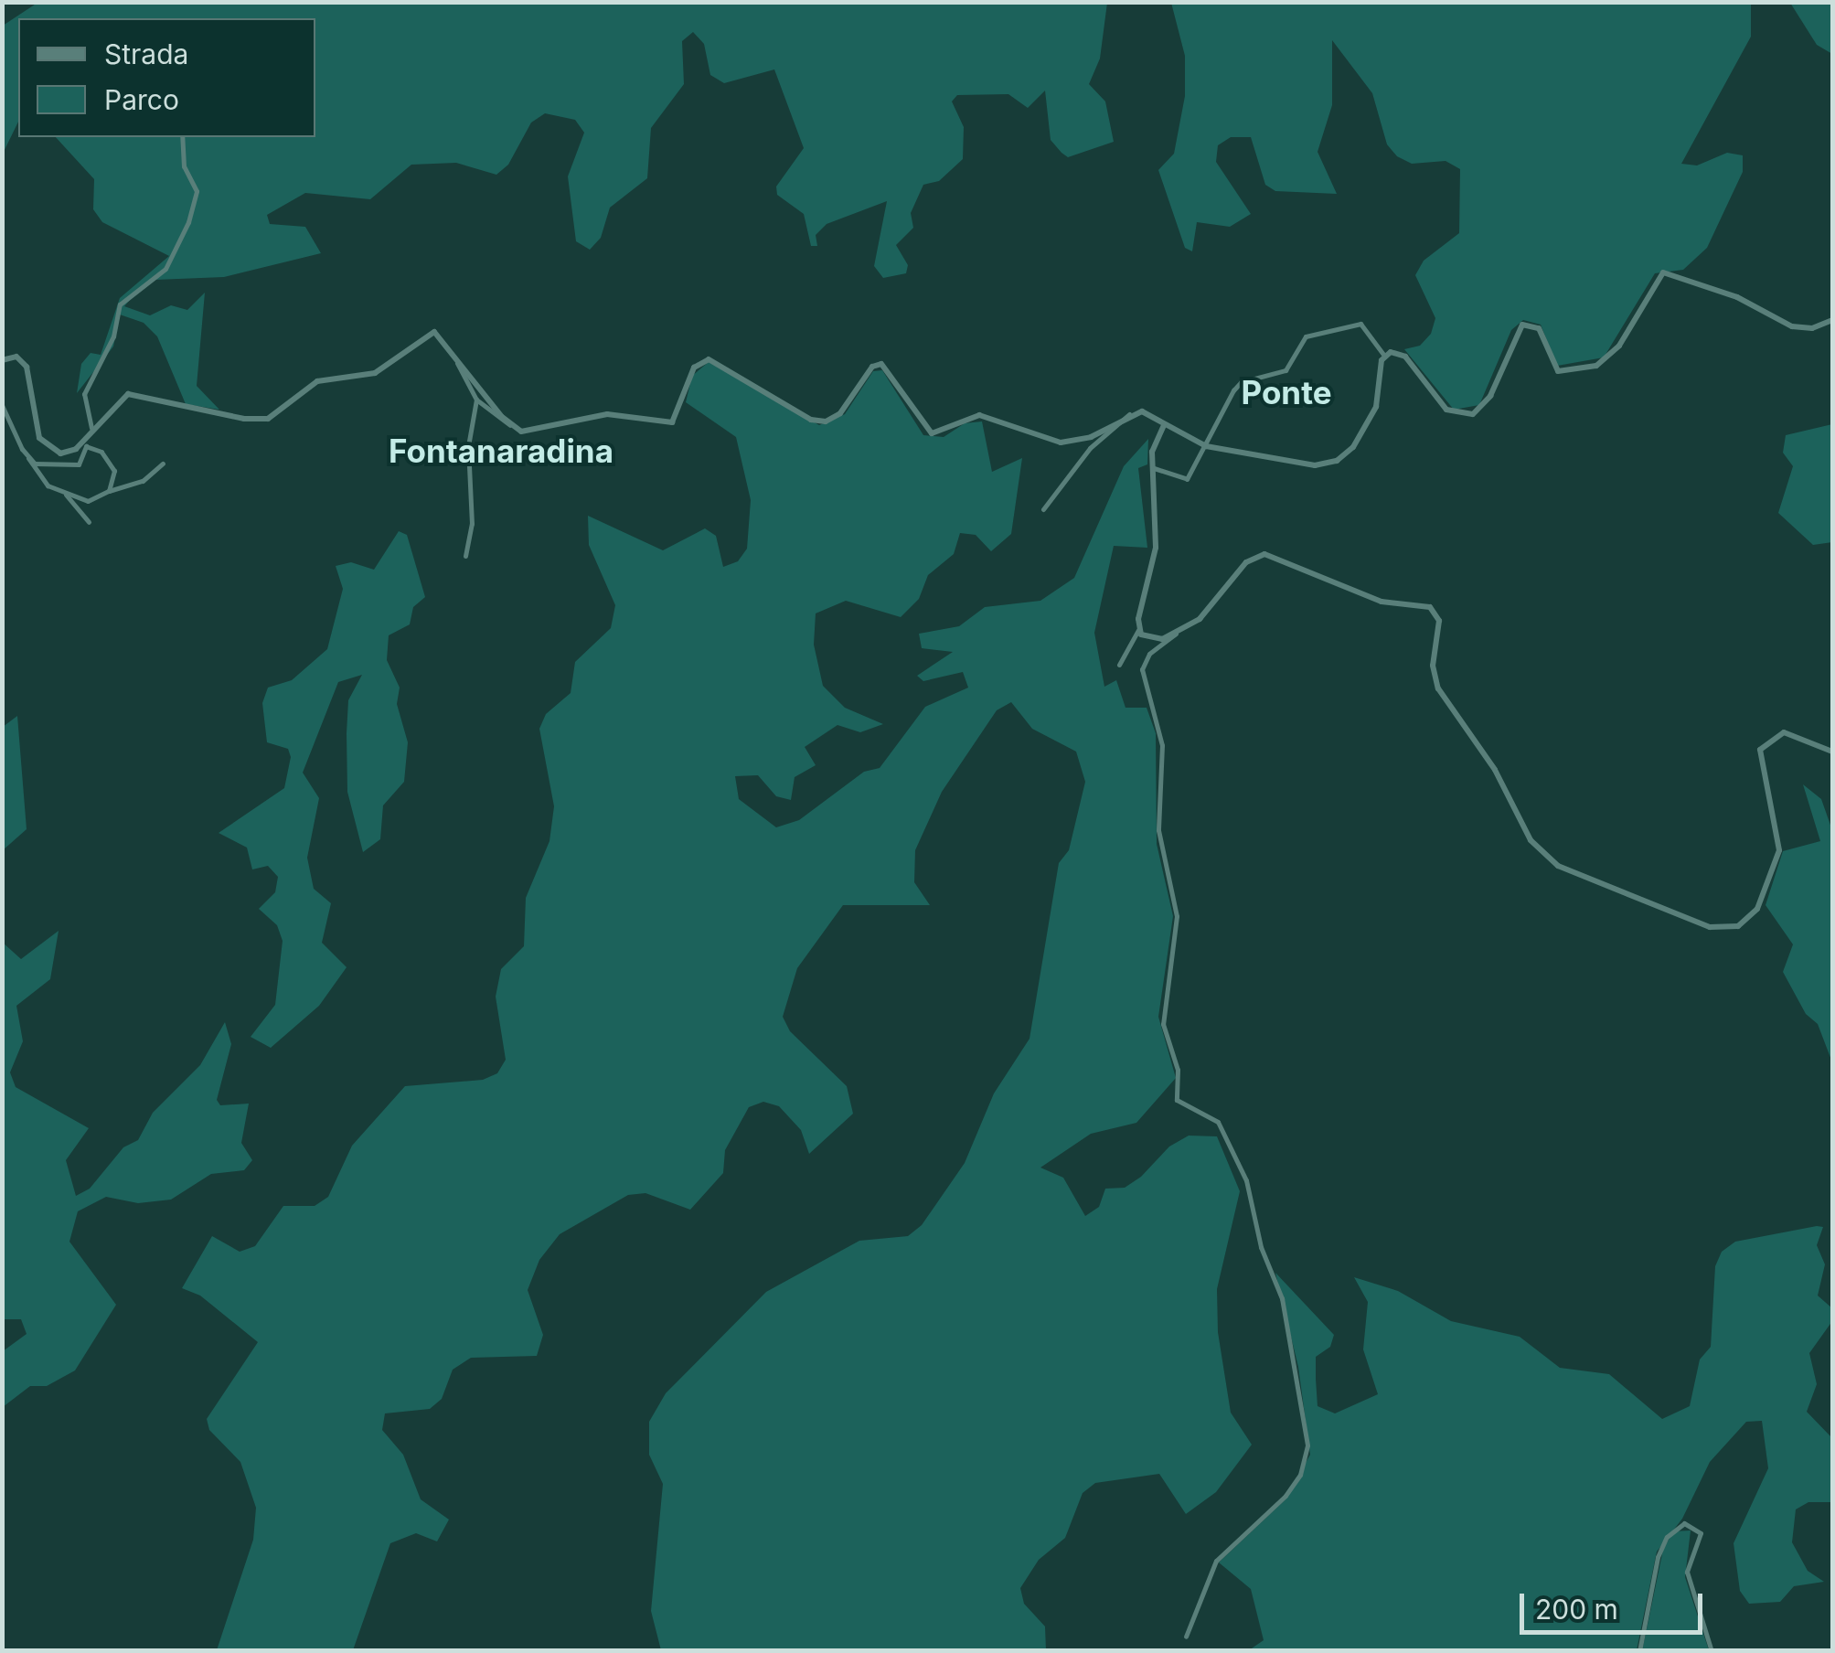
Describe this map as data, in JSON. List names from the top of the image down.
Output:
{
  "districts": ["Ponte", "Fontanaradina"],
  "legend": ["Strada", "Parco"],
  "scale_bar": "200 m"
}
